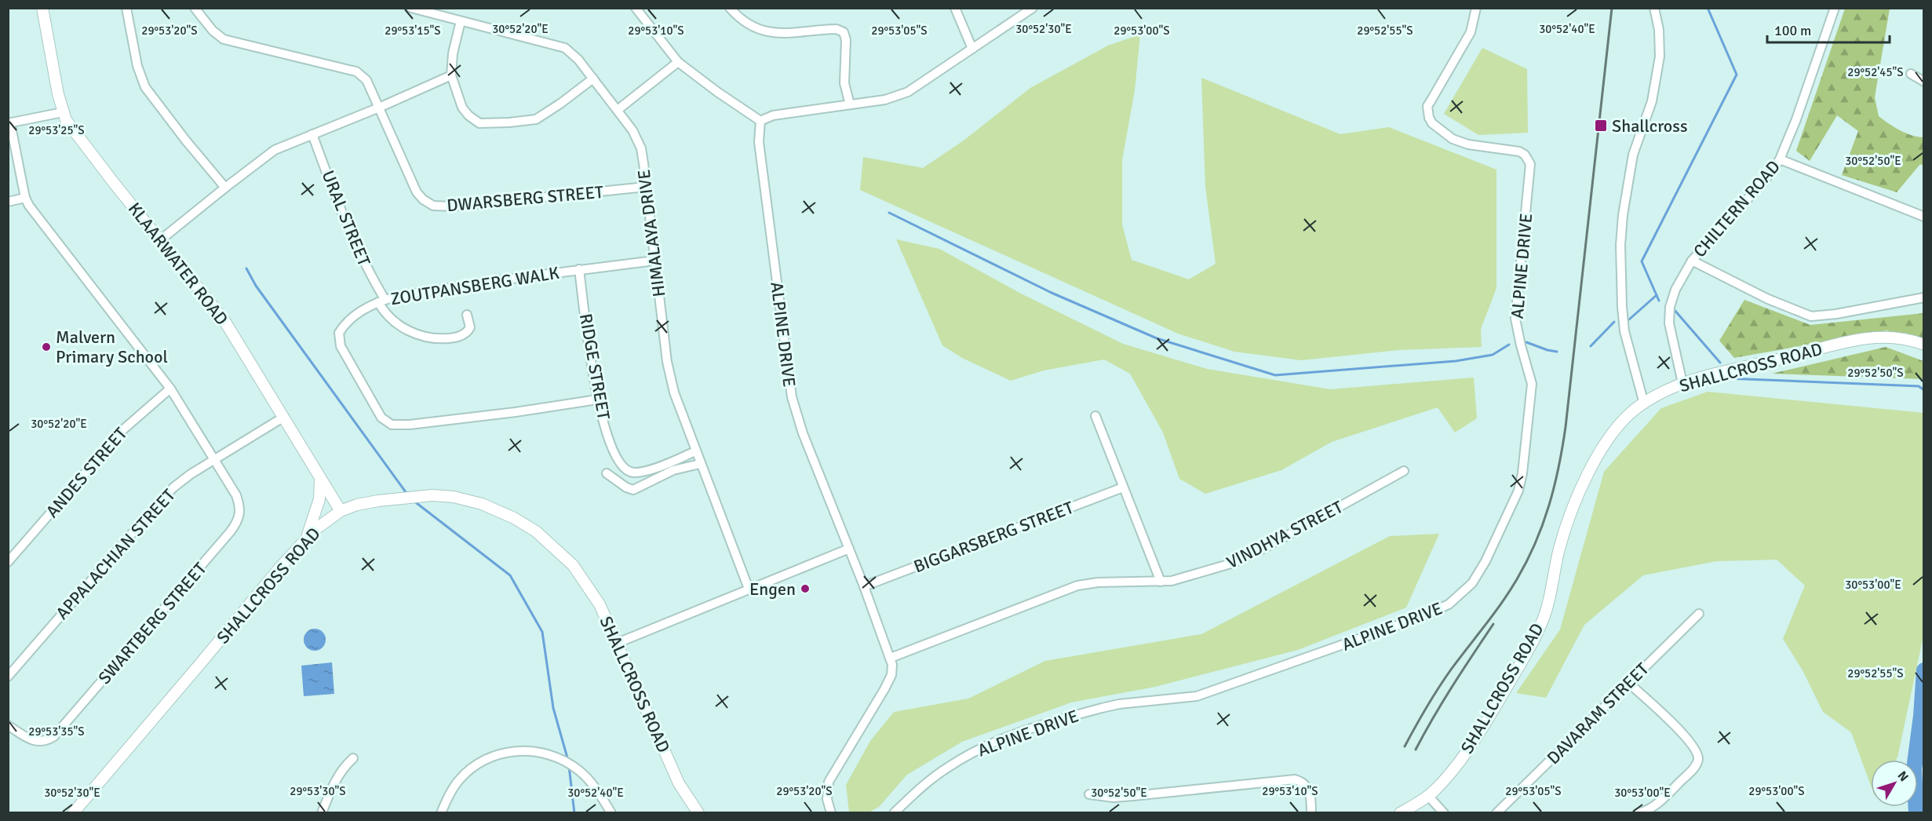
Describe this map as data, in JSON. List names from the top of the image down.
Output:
{
  "streets": {
    "street": [
      "DWARSBERG STREET",
      "CHILTERN ROAD",
      "URAL STREET",
      "HIMALAYA DRIVE",
      "KLAARWATER ROAD",
      "ALPINE DRIVE",
      "ZOUTPANSBERG WALK",
      "RIDGE STREET",
      "SHALLCROSS ROAD",
      "ANDES STREET",
      "VINDHYA STREET",
      "BIGGARSBERG STREET",
      "APPALACHIAN STREET",
      "SWARTBERG STREET",
      "DAVARAM STREET"
    ]
  },
  "crossings": [
    ["DWARSBERG STREET", "HIMALAYA DRIVE"],
    ["CHILTERN ROAD", "SHALLCROSS ROAD"],
    ["URAL STREET", "ZOUTPANSBERG WALK"],
    ["HIMALAYA DRIVE", "ZOUTPANSBERG WALK"],
    ["HIMALAYA DRIVE", "RIDGE STREET"],
    ["KLAARWATER ROAD", "SHALLCROSS ROAD"],
    ["KLAARWATER ROAD", "APPALACHIAN STREET"],
    ["ALPINE DRIVE", "VINDHYA STREET"],
    ["ALPINE DRIVE", "BIGGARSBERG STREET"],
    ["ZOUTPANSBERG WALK", "RIDGE STREET"],
    ["ANDES STREET", "SWARTBERG STREET"],
    ["APPALACHIAN STREET", "SWARTBERG STREET"]
  ],
  "places": {
    "transit": ["Shallcross"],
    "other": ["Malvern Primary School", "Engen"]
  },
  "scale_bar": "100 m",
  "north": "top right",
  "coordinates": [
    "30°52'30\"E",
    "30°52'40\"E",
    "30°52'20\"E",
    "29°53'20\"S",
    "29°53'15\"S",
    "29°53'10\"S",
    "29°53'05\"S",
    "29°53'00\"S",
    "29°52'55\"S",
    "29°52'45\"S",
    "29°53'25\"S",
    "30°52'50\"E",
    "29°52'50\"S",
    "30°53'00\"E",
    "29°53'35\"S",
    "29°53'30\"S"
  ]
}
